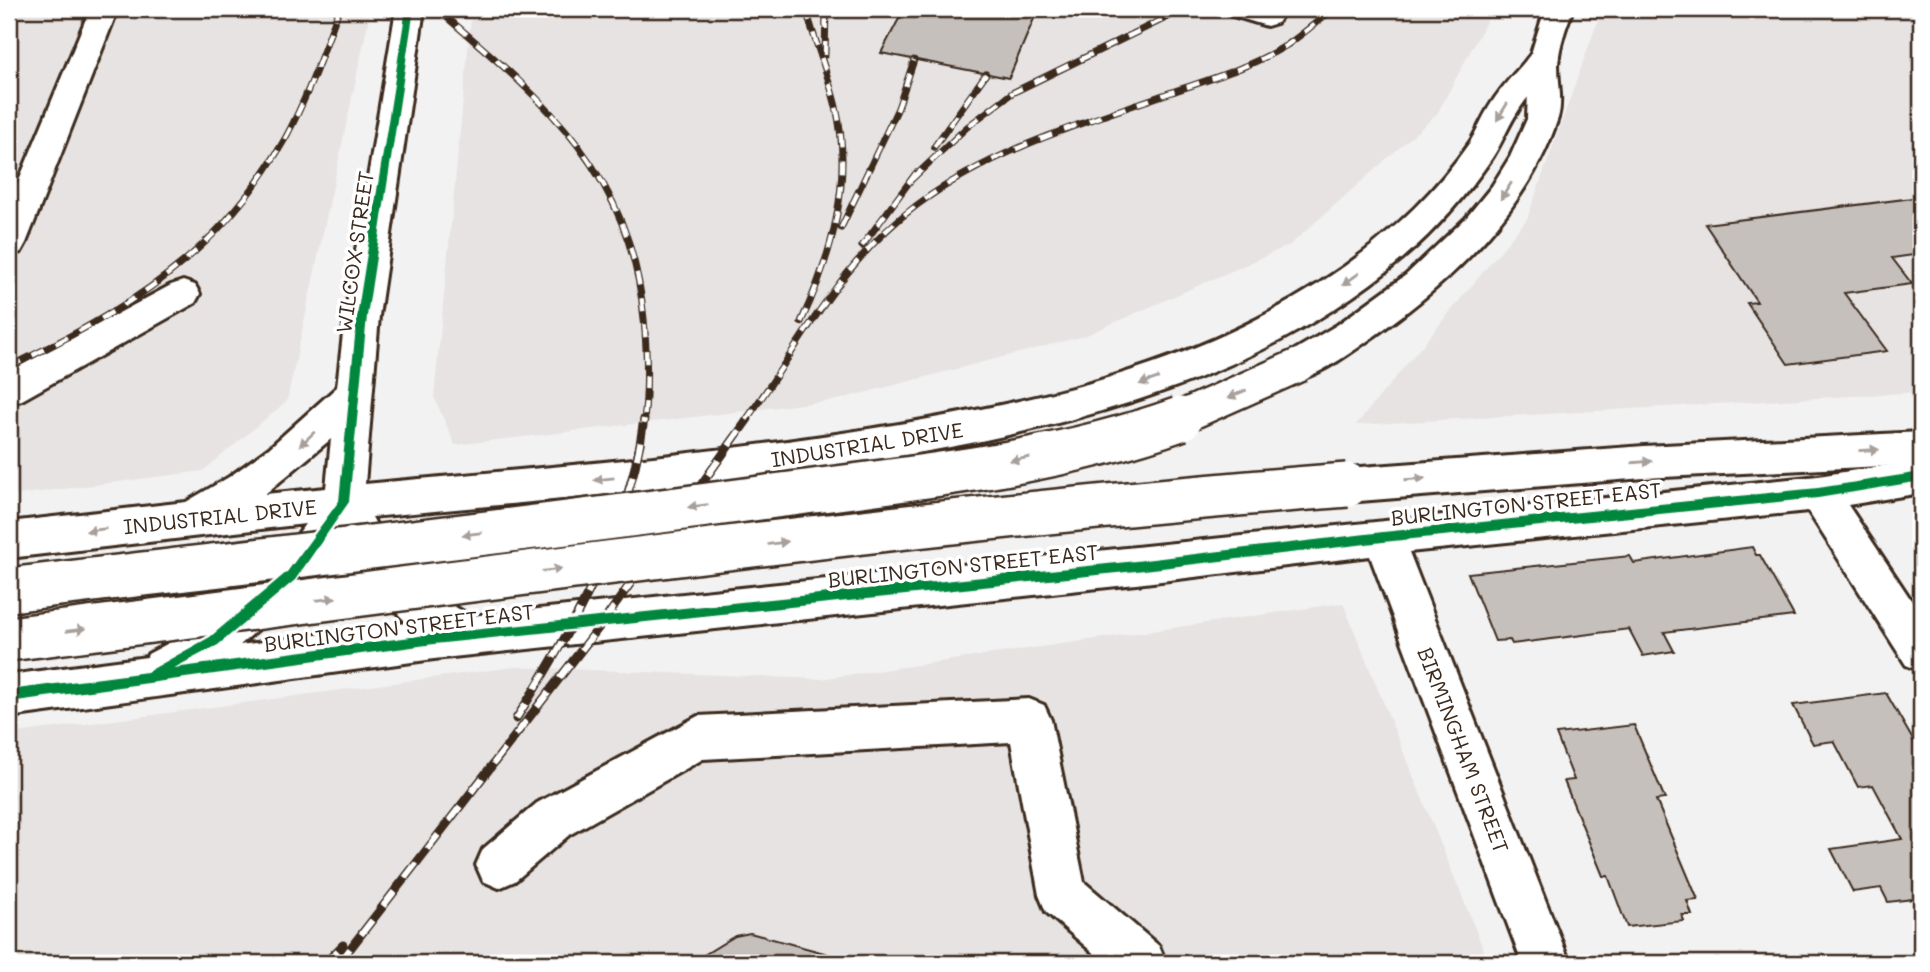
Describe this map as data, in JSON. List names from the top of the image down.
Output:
{
  "streets": {
    "street": [
      "WILCOX STREET",
      "INDUSTRIAL DRIVE",
      "BURLINGTON STREET EAST",
      "BIRMINGHAM STREET"
    ]
  },
  "crossings": [
    ["WILCOX STREET", "INDUSTRIAL DRIVE"],
    ["BURLINGTON STREET EAST", "BIRMINGHAM STREET"]
  ]
}
